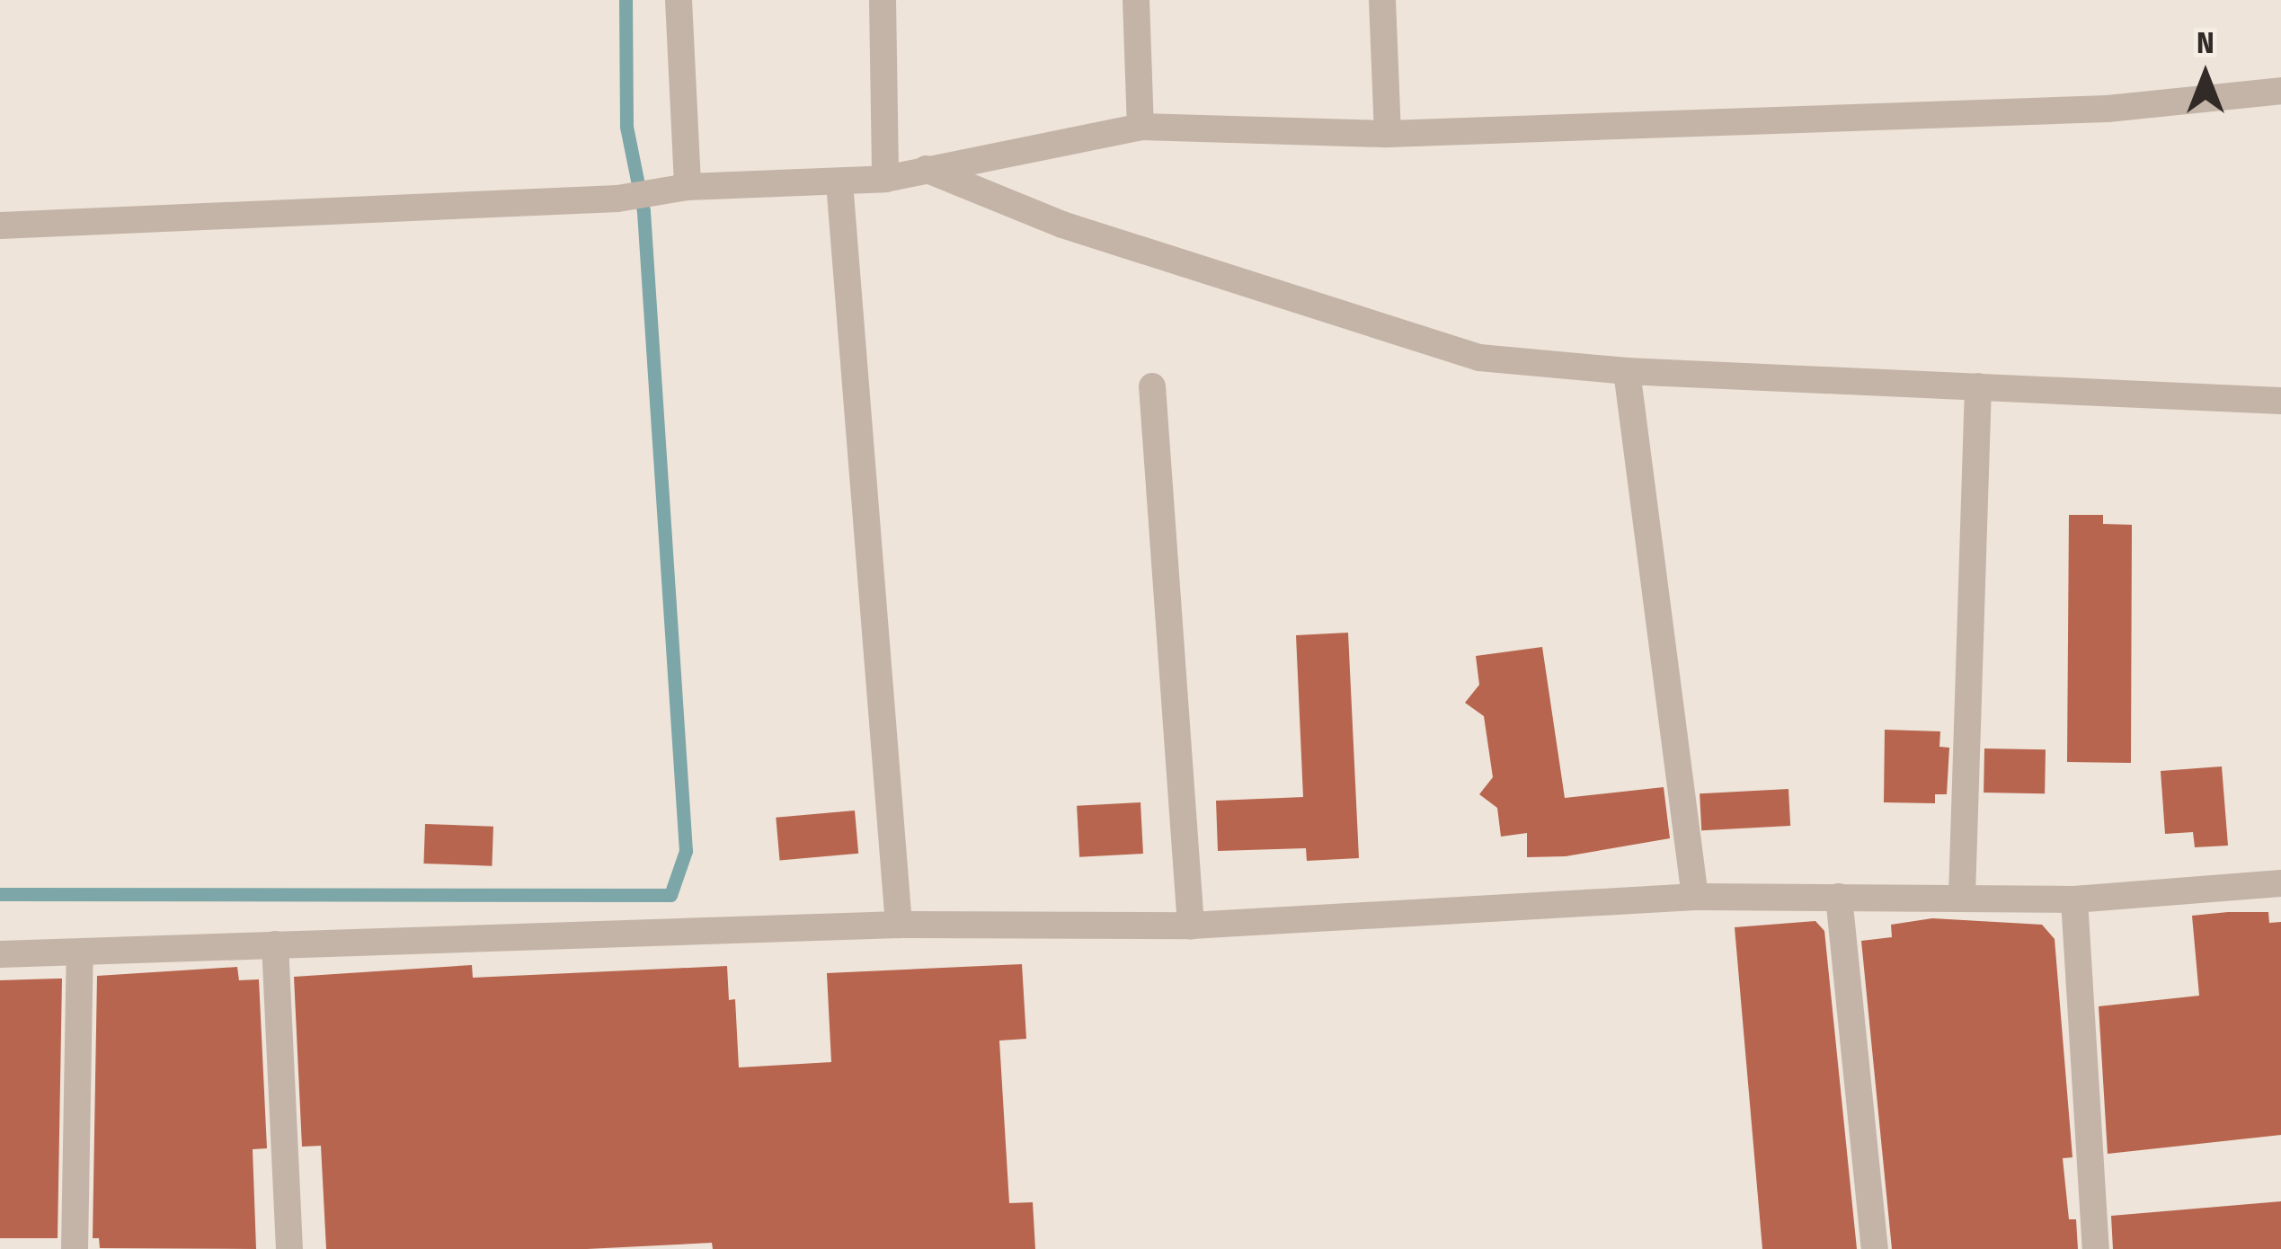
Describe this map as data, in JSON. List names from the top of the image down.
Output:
{
  "north": "top"
}
